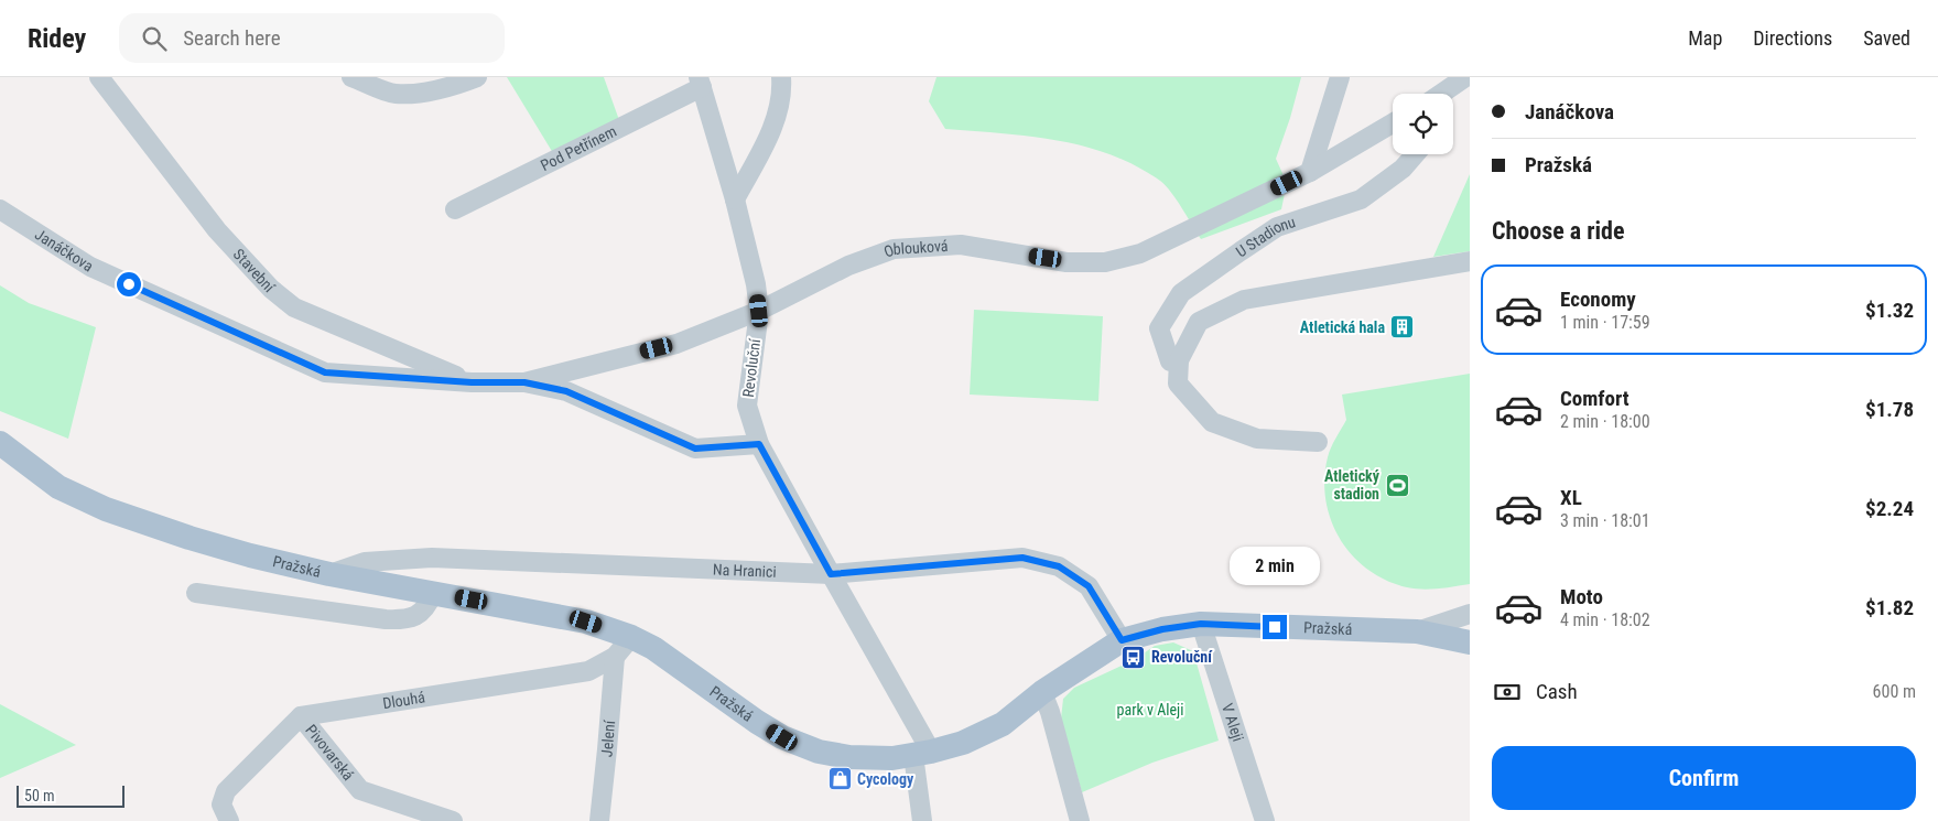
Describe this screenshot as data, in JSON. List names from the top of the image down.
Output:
{
  "streets": {
    "main road": ["Pražská"],
    "street": [
      "Pod Petřínem",
      "U Stadionu",
      "Janáčkova",
      "Oblouková",
      "Stavební",
      "Revoluční",
      "Na Hranici",
      "Dlouhá",
      "V Aleji",
      "Jelení",
      "Pivovarská"
    ]
  },
  "crossings": [
    ["Pod Petřínem", "Revoluční"],
    ["Janáčkova", "Oblouková"],
    ["Janáčkova", "Stavební"],
    ["Janáčkova", "Revoluční"],
    ["Oblouková", "Revoluční"],
    ["Revoluční", "Pražská"],
    ["Revoluční", "Na Hranici"],
    ["Pražská", "Na Hranici"],
    ["Pražská", "Dlouhá"],
    ["Pražská", "V Aleji"],
    ["Dlouhá", "Jelení"],
    ["Dlouhá", "Pivovarská"]
  ],
  "parks": ["park v Aleji"],
  "places": {
    "building": ["Atletická hala"],
    "sports": ["Atletický stadion"],
    "bus stop": ["Revoluční"],
    "shop": ["Cycology"]
  },
  "scale_bar": "50 m",
  "page": {
    "header": "Ridey",
    "search": "Search here",
    "nav": ["Map", "Directions", "Saved"],
    "banner": ["Janáčkova", "Pražská"],
    "heading": "Choose a ride",
    "list": [
      {
        "name": "Economy",
        "note": "1 min · 17:59",
        "value": "$1.32"
      },
      {
        "name": "Comfort",
        "note": "2 min · 18:00",
        "value": "$1.78"
      },
      {
        "name": "XL",
        "note": "3 min · 18:01",
        "value": "$2.24"
      },
      {
        "name": "Moto",
        "note": "4 min · 18:02",
        "value": "$1.82"
      }
    ],
    "bubble": "2 min",
    "pay": ["Cash", "600 m"],
    "buttons": "Confirm",
    "scale": "50 m"
  }
}
